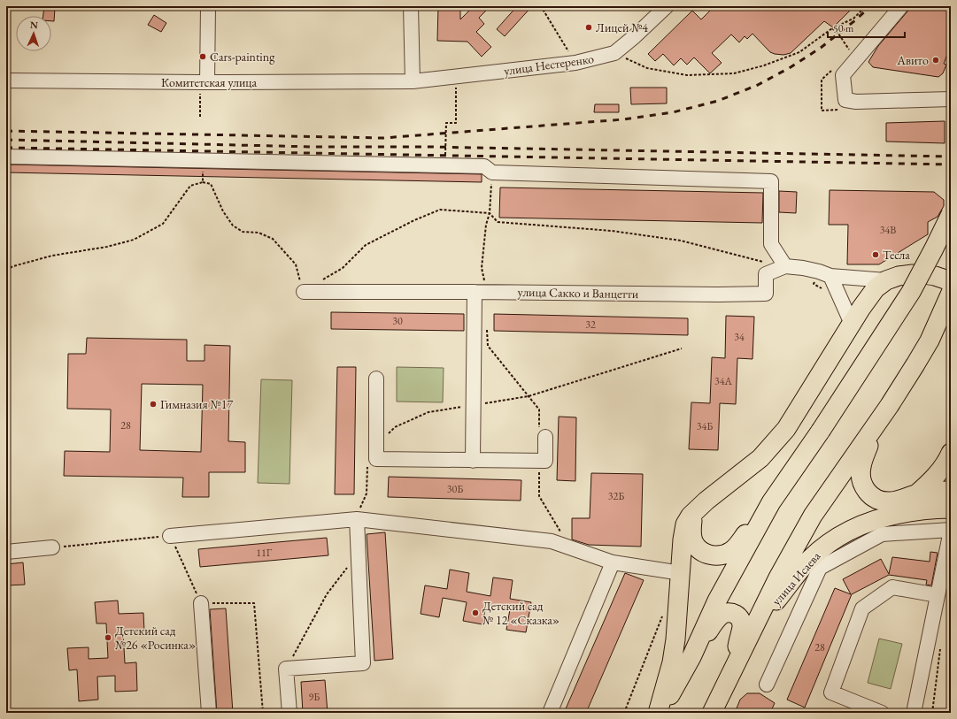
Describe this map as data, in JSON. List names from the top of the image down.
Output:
{
  "streets": {
    "main road": ["улица Исаева"],
    "street": ["улица Нестеренко", "Комитетская улица", "улица Сакко и Ванцетти"]
  },
  "crossings": [
    ["улица Нестеренко", "Комитетская улица"]
  ],
  "places": [
    "Лицей №4",
    "Cars-painting",
    "Авито",
    "Тесла",
    "Гимназия №17",
    "Детский сад № 12 «Сказка»",
    "Детский сад №26 «Росинка»"
  ],
  "house_numbers": [
    "34В",
    "30",
    "32",
    "34",
    "34А",
    "28",
    "34Б",
    "30Б",
    "32Б",
    "11Г",
    "28",
    "9Б"
  ],
  "scale_bar": "50 m",
  "north": "top"
}
